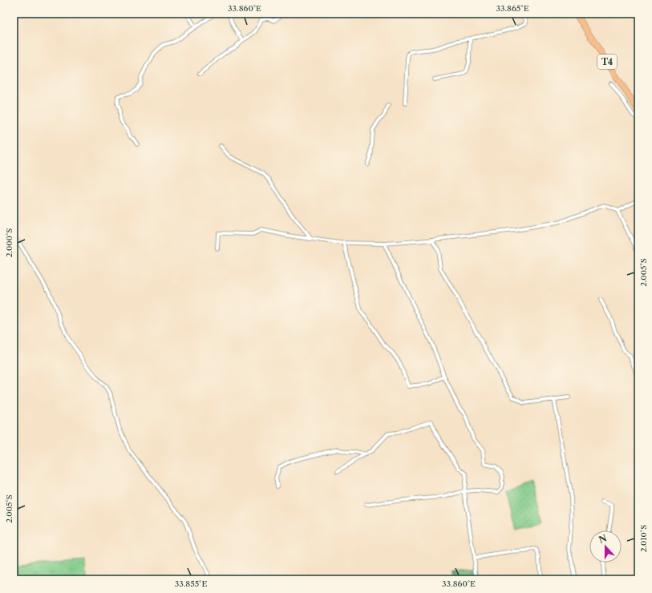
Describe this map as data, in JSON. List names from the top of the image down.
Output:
{
  "streets": {
    "highway": ["T4"]
  },
  "north": "top",
  "coordinates": [
    "33.860°E",
    "33.865°E",
    "2.000°S",
    "2.005°S",
    "2.010°S",
    "33.855°E"
  ]
}
